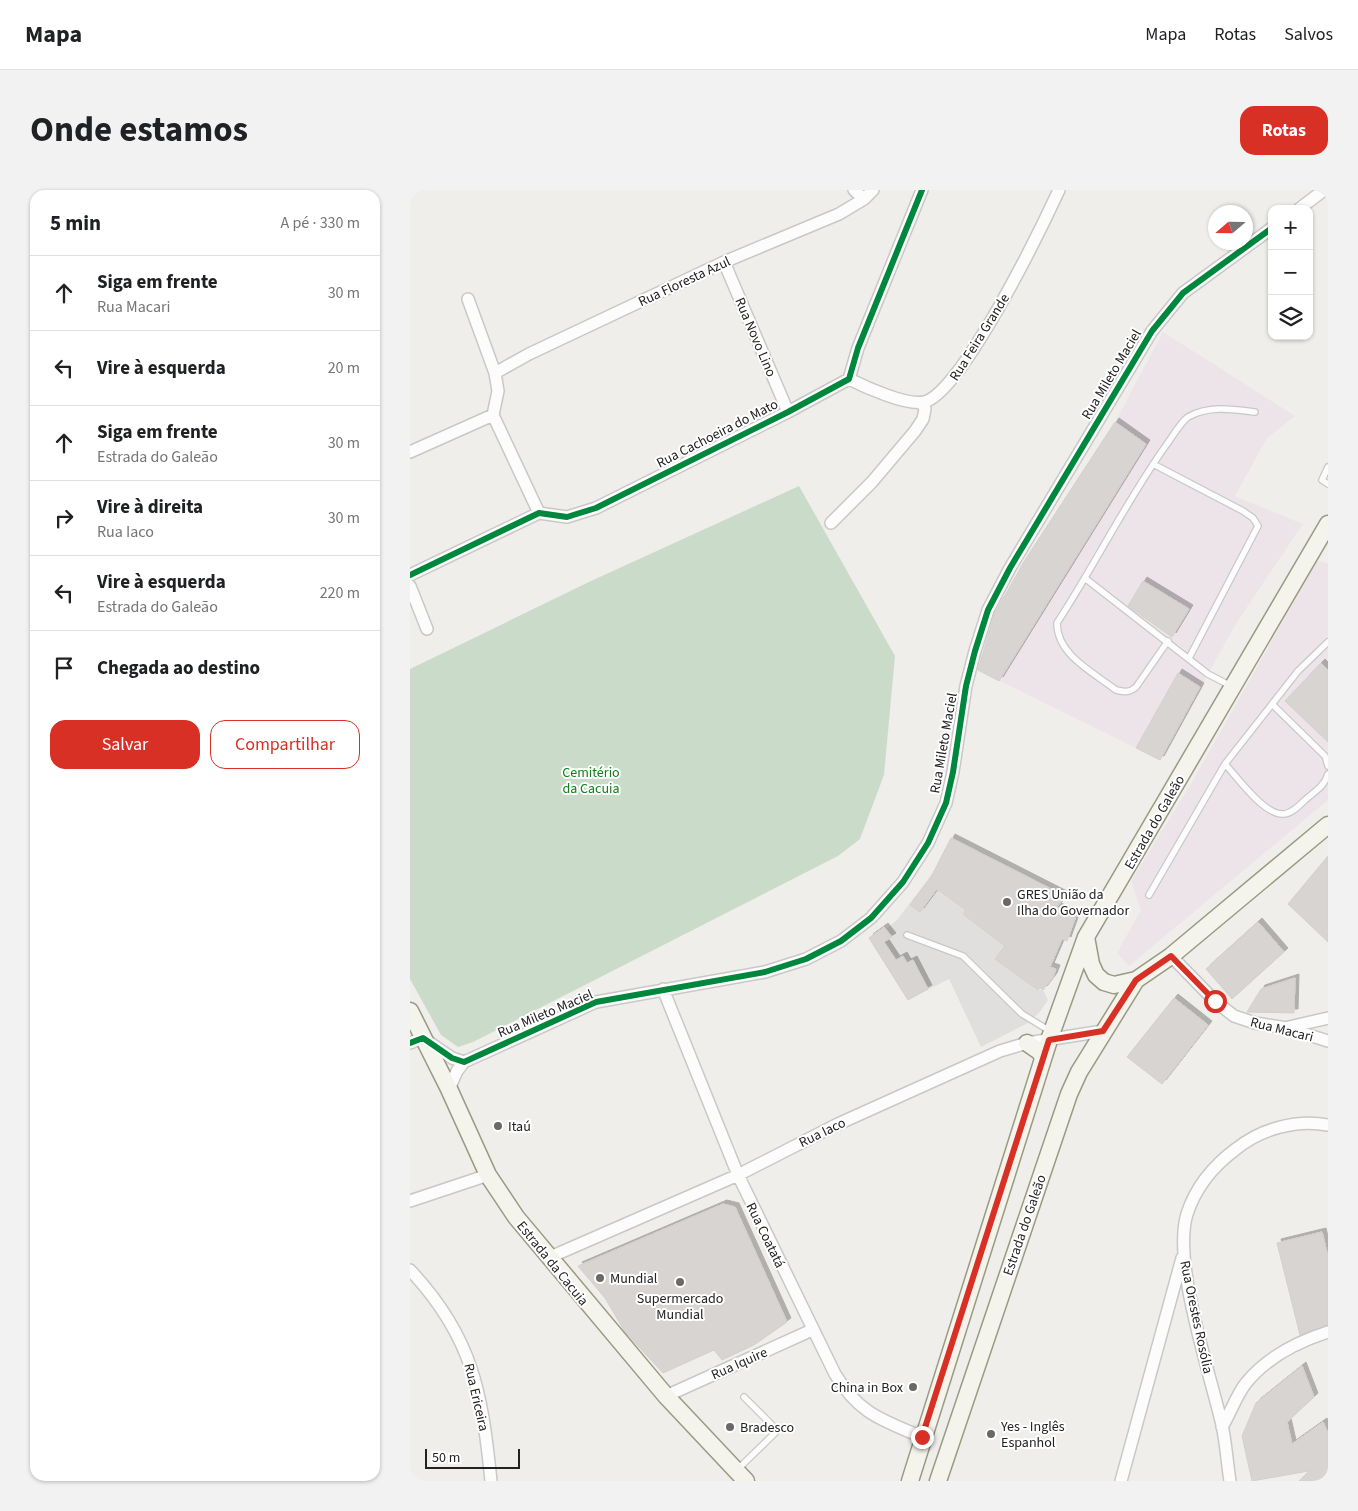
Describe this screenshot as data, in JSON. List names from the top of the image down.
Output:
{
  "streets": {
    "main road": ["Estrada do Galeão", "Estrada da Cacuia"],
    "street": [
      "Rua Floresta Azul",
      "Rua Novo Lino",
      "Rua Feira Grande",
      "Rua Mileto Maciel",
      "Rua Cachoeira do Mato",
      "Rua Macari",
      "Rua Iaco",
      "Rua Coatatá",
      "Rua Orestes Rosólia",
      "Rua Iquire",
      "Rua Ericeira"
    ]
  },
  "crossings": [
    ["Rua Floresta Azul", "Rua Novo Lino"],
    ["Rua Novo Lino", "Rua Cachoeira do Mato"],
    ["Rua Mileto Maciel", "Rua Coatatá"],
    ["Estrada do Galeão", "Rua Iaco"],
    ["Estrada do Galeão", "Rua Coatatá"],
    ["Rua Iaco", "Rua Coatatá"],
    ["Rua Iaco", "Estrada da Cacuia"],
    ["Rua Coatatá", "Rua Iquire"],
    ["Estrada da Cacuia", "Rua Iquire"]
  ],
  "parks": ["Cemitério da Cacuia"],
  "places": [
    "GRES União da Ilha do Governador",
    "Itaú",
    "Mundial",
    "Supermercado Mundial",
    "China in Box",
    "Bradesco",
    "Yes - Inglês Espanhol"
  ],
  "scale_bar": "50 m",
  "north": "left",
  "page": {
    "header": "Mapa",
    "nav": ["Mapa", "Rotas", "Salvos"],
    "title": "Onde estamos",
    "buttons": [
      "Rotas",
      ["Salvar", "Compartilhar"]
    ],
    "heading": ["5 min", "A pé · 330 m"],
    "map_buttons": ["+", "−"],
    "list": [
      ["Siga em frente", "Rua Macari", "30 m"],
      ["Vire à esquerda", "20 m"],
      ["Siga em frente", "Estrada do Galeão", "30 m"],
      ["Vire à direita", "Rua Iaco", "30 m"],
      ["Vire à esquerda", "Estrada do Galeão", "220 m"],
      "Chegada ao destino"
    ],
    "scale": "50 m"
  }
}
